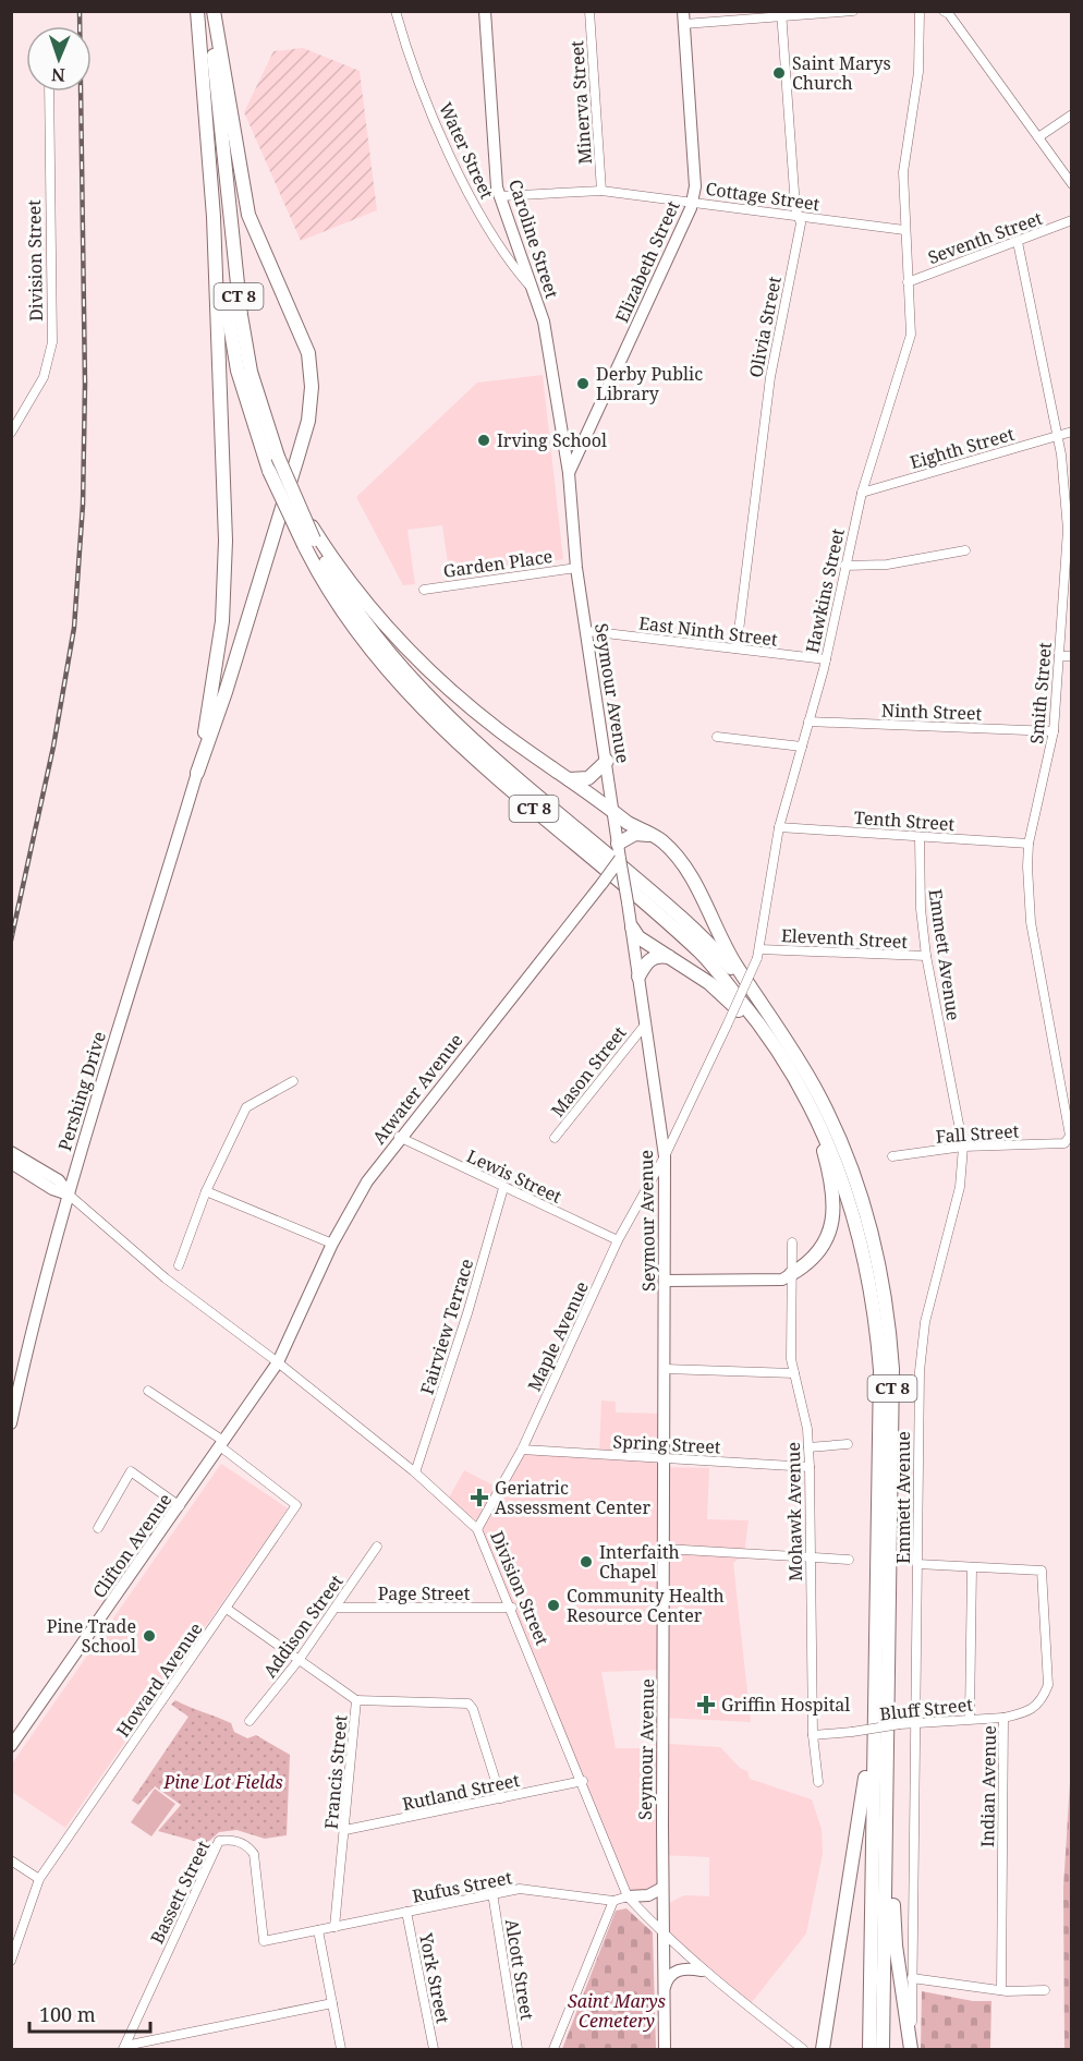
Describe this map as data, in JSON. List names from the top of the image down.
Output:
{
  "streets": {
    "highway": ["CT 8"],
    "main road": [
      "Caroline Street",
      "Division Street",
      "Elizabeth Street",
      "Seymour Avenue",
      "Atwater Avenue",
      "Pershing Drive",
      "Clifton Avenue"
    ],
    "street": [
      "Minerva Street",
      "Water Street",
      "Cottage Street",
      "Seventh Street",
      "Olivia Street",
      "Eighth Street",
      "Garden Place",
      "Hawkins Street",
      "East Ninth Street",
      "Smith Street",
      "Ninth Street",
      "Tenth Street",
      "Eleventh Street",
      "Emmett Avenue",
      "Mason Street",
      "Fall Street",
      "Lewis Street",
      "Fairview Terrace",
      "Maple Avenue",
      "Spring Street",
      "Mohawk Avenue",
      "Page Street",
      "Addison Street",
      "Howard Avenue",
      "Bluff Street",
      "Francis Street",
      "Indian Avenue",
      "Rutland Street",
      "Rufus Street",
      "Bassett Street",
      "Alcott Street",
      "York Street"
    ]
  },
  "crossings": [
    ["Minerva Street", "Cottage Street"],
    ["Water Street", "Caroline Street"],
    ["Cottage Street", "Caroline Street"],
    ["Cottage Street", "Elizabeth Street"],
    ["Cottage Street", "Olivia Street"],
    ["Cottage Street", "Hawkins Street"],
    ["Seventh Street", "Hawkins Street"],
    ["Seventh Street", "Smith Street"],
    ["Caroline Street", "Elizabeth Street"],
    ["Caroline Street", "Seymour Avenue"],
    ["Division Street", "Seymour Avenue"],
    ["Division Street", "Atwater Avenue"],
    ["Division Street", "Pershing Drive"],
    ["Division Street", "Fairview Terrace"],
    ["Division Street", "Maple Avenue"],
    ["Division Street", "Clifton Avenue"],
    ["Division Street", "Page Street"],
    ["Division Street", "Rutland Street"],
    ["Elizabeth Street", "Seymour Avenue"],
    ["Olivia Street", "East Ninth Street"],
    ["Eighth Street", "Hawkins Street"],
    ["Eighth Street", "Smith Street"],
    ["Garden Place", "Seymour Avenue"],
    ["Hawkins Street", "East Ninth Street"],
    ["Hawkins Street", "Seymour Avenue"],
    ["Hawkins Street", "Ninth Street"],
    ["Hawkins Street", "Tenth Street"],
    ["Hawkins Street", "Eleventh Street"],
    ["Hawkins Street", "Maple Avenue"],
    ["East Ninth Street", "Seymour Avenue"],
    ["Seymour Avenue", "Mason Street"],
    ["Seymour Avenue", "Atwater Avenue"],
    ["Seymour Avenue", "Maple Avenue"],
    ["Seymour Avenue", "Spring Street"],
    ["Smith Street", "Ninth Street"],
    ["Smith Street", "Tenth Street"],
    ["Smith Street", "Fall Street"],
    ["Tenth Street", "Emmett Avenue"],
    ["Eleventh Street", "Emmett Avenue"],
    ["Emmett Avenue", "Fall Street"],
    ["Emmett Avenue", "Bluff Street"],
    ["Atwater Avenue", "Lewis Street"],
    ["Atwater Avenue", "Clifton Avenue"],
    ["Lewis Street", "Fairview Terrace"],
    ["Lewis Street", "Maple Avenue"],
    ["Maple Avenue", "Spring Street"],
    ["Spring Street", "Mohawk Avenue"],
    ["Mohawk Avenue", "Bluff Street"],
    ["Clifton Avenue", "Howard Avenue"],
    ["Page Street", "Addison Street"],
    ["Addison Street", "Francis Street"],
    ["Howard Avenue", "Francis Street"],
    ["Bluff Street", "Indian Avenue"],
    ["Francis Street", "Rutland Street"],
    ["Francis Street", "Rufus Street"],
    ["Rufus Street", "Bassett Street"],
    ["Rufus Street", "Alcott Street"],
    ["Rufus Street", "York Street"]
  ],
  "parks": ["Pine Lot Fields", "Saint Marys Cemetery"],
  "places": {
    "other": [
      "Saint Marys Church",
      "Derby Public Library",
      "Irving School",
      "Interfaith Chapel",
      "Community Health Resource Center",
      "Pine Trade School"
    ],
    "health": ["Geriatric Assessment Center", "Griffin Hospital"]
  },
  "scale_bar": "100 m",
  "north": "bottom"
}
